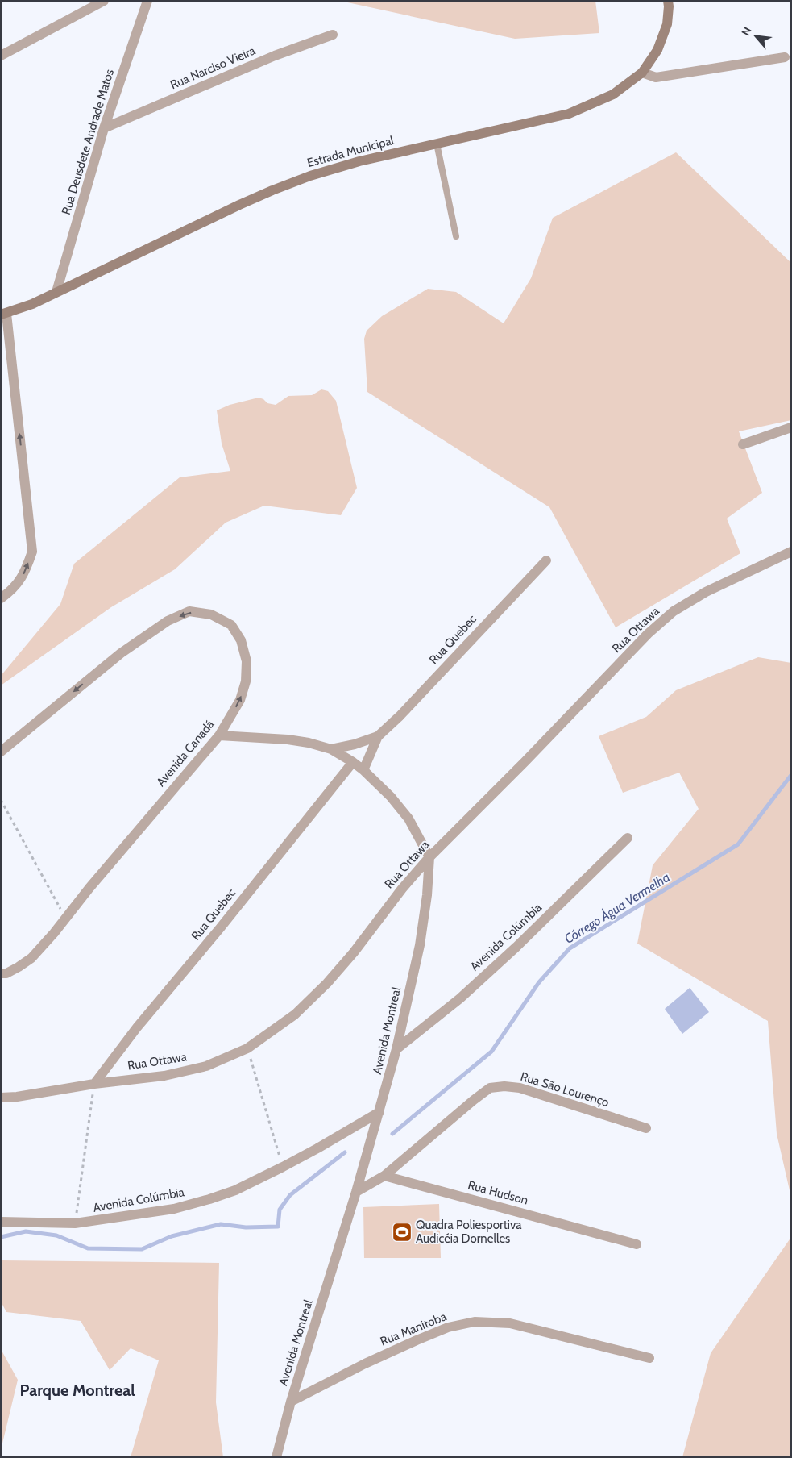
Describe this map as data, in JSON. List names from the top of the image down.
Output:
{
  "streets": {
    "main road": ["Estrada Municipal"],
    "street": [
      "Rua Narciso Vieira",
      "Rua Deusdete Andrade Matos",
      "Rua Ottawa",
      "Rua Quebec",
      "Avenida Canadá",
      "Avenida Colúmbia",
      "Avenida Montreal",
      "Rua São Lourenço",
      "Rua Hudson",
      "Rua Manitoba"
    ]
  },
  "crossings": [
    ["Rua Narciso Vieira", "Rua Deusdete Andrade Matos"],
    ["Rua Deusdete Andrade Matos", "Estrada Municipal"],
    ["Rua Ottawa", "Rua Quebec"],
    ["Rua Ottawa", "Avenida Montreal"],
    ["Avenida Colúmbia", "Avenida Montreal"],
    ["Avenida Montreal", "Rua Manitoba"],
    ["Rua São Lourenço", "Rua Hudson"]
  ],
  "districts": ["Parque Montreal"],
  "water": ["Córrego Água Vermelha"],
  "places": {
    "sports": ["Quadra Poliesportiva Audicéia Dornelles"]
  },
  "north": "top left"
}
